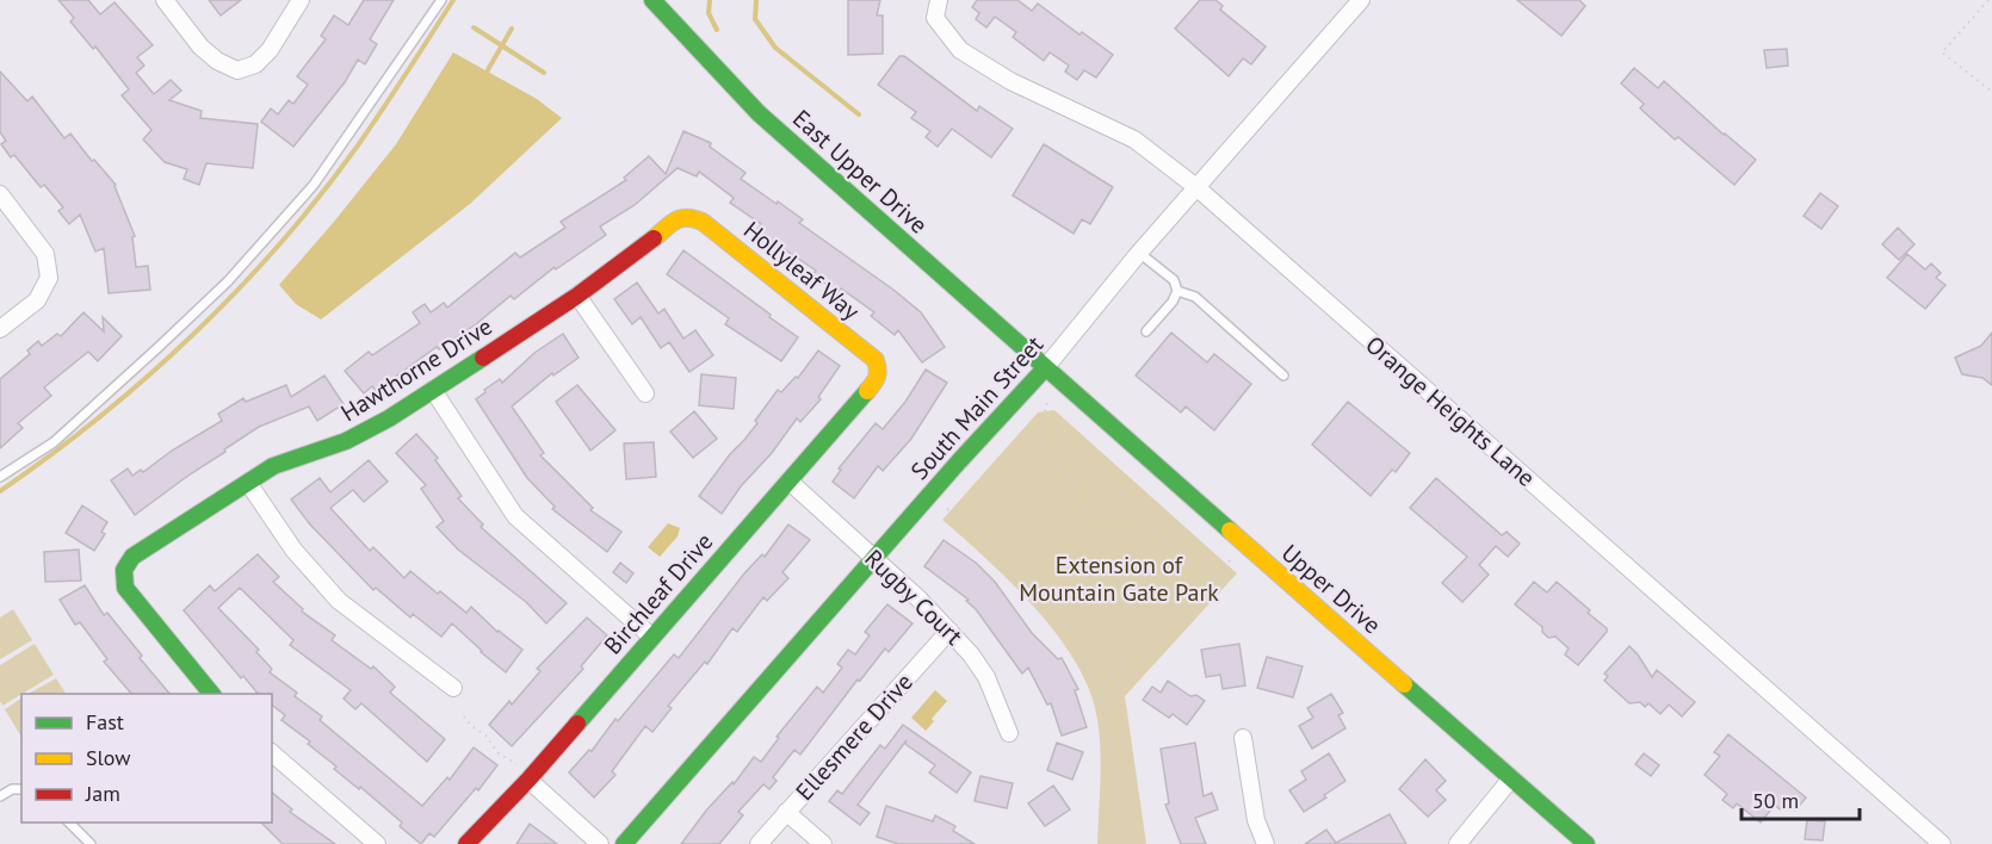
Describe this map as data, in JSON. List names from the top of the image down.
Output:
{
  "streets": {
    "main road": [
      "East Upper Drive",
      "Hollyleaf Way",
      "Hawthorne Drive",
      "South Main Street",
      "Upper Drive",
      "Birchleaf Drive"
    ],
    "street": ["Orange Heights Lane", "Rugby Court", "Ellesmere Drive"]
  },
  "crossings": [
    ["East Upper Drive", "South Main Street"],
    ["East Upper Drive", "Upper Drive"],
    ["Hollyleaf Way", "Hawthorne Drive"],
    ["Hollyleaf Way", "Birchleaf Drive"],
    ["South Main Street", "Orange Heights Lane"],
    ["South Main Street", "Upper Drive"],
    ["South Main Street", "Rugby Court"],
    ["Birchleaf Drive", "Rugby Court"],
    ["Rugby Court", "Ellesmere Drive"]
  ],
  "parks": ["Extension of Mountain Gate Park"],
  "legend": ["Fast", "Slow", "Jam"],
  "scale_bar": "50 m"
}
